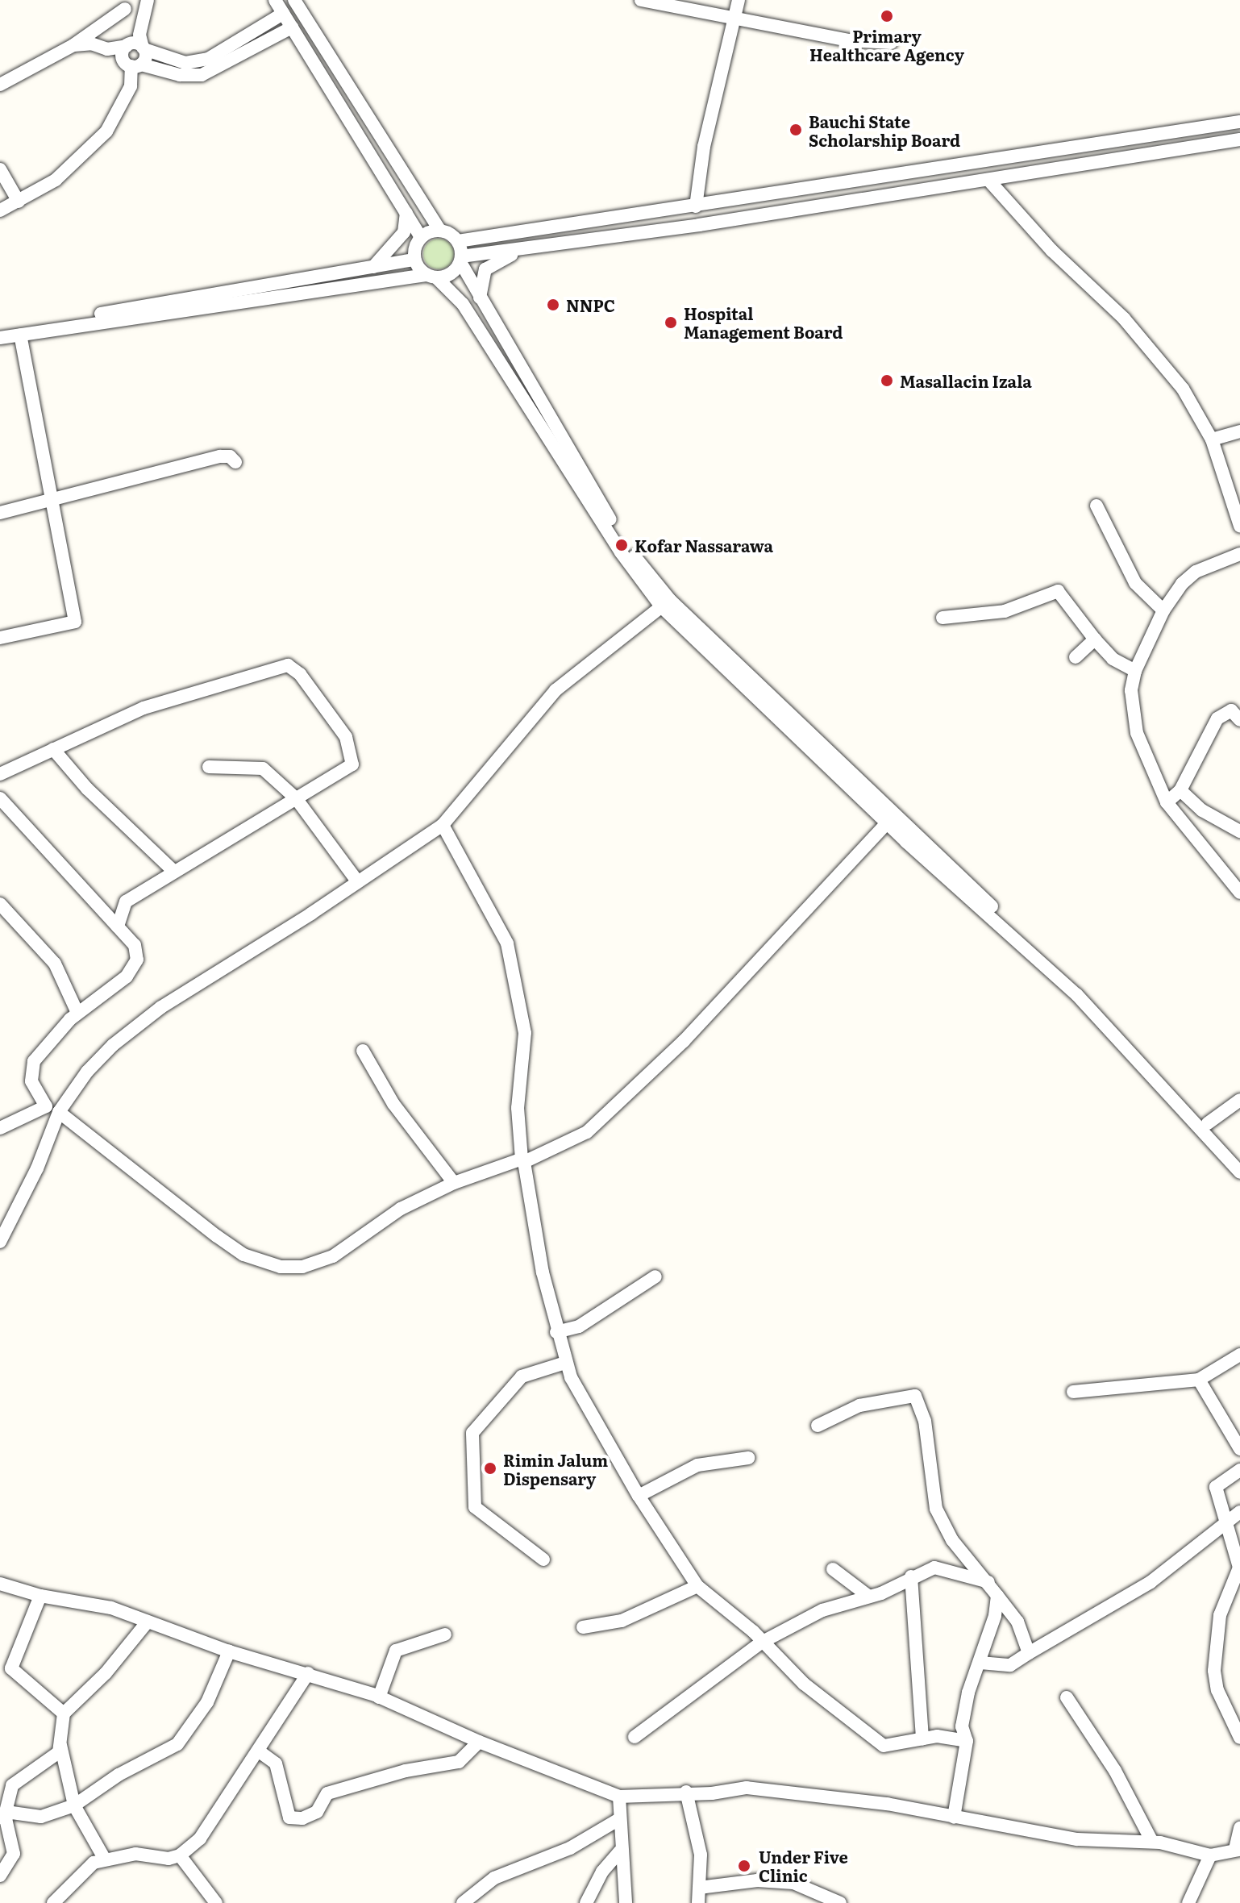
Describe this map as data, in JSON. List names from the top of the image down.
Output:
{
  "places": [
    "Primary Healthcare Agency",
    "Bauchi State Scholarship Board",
    "NNPC",
    "Hospital Management Board",
    "Masallacin Izala",
    "Kofar Nassarawa",
    "Rimin Jalum Dispensary",
    "Under Five Clinic"
  ]
}
